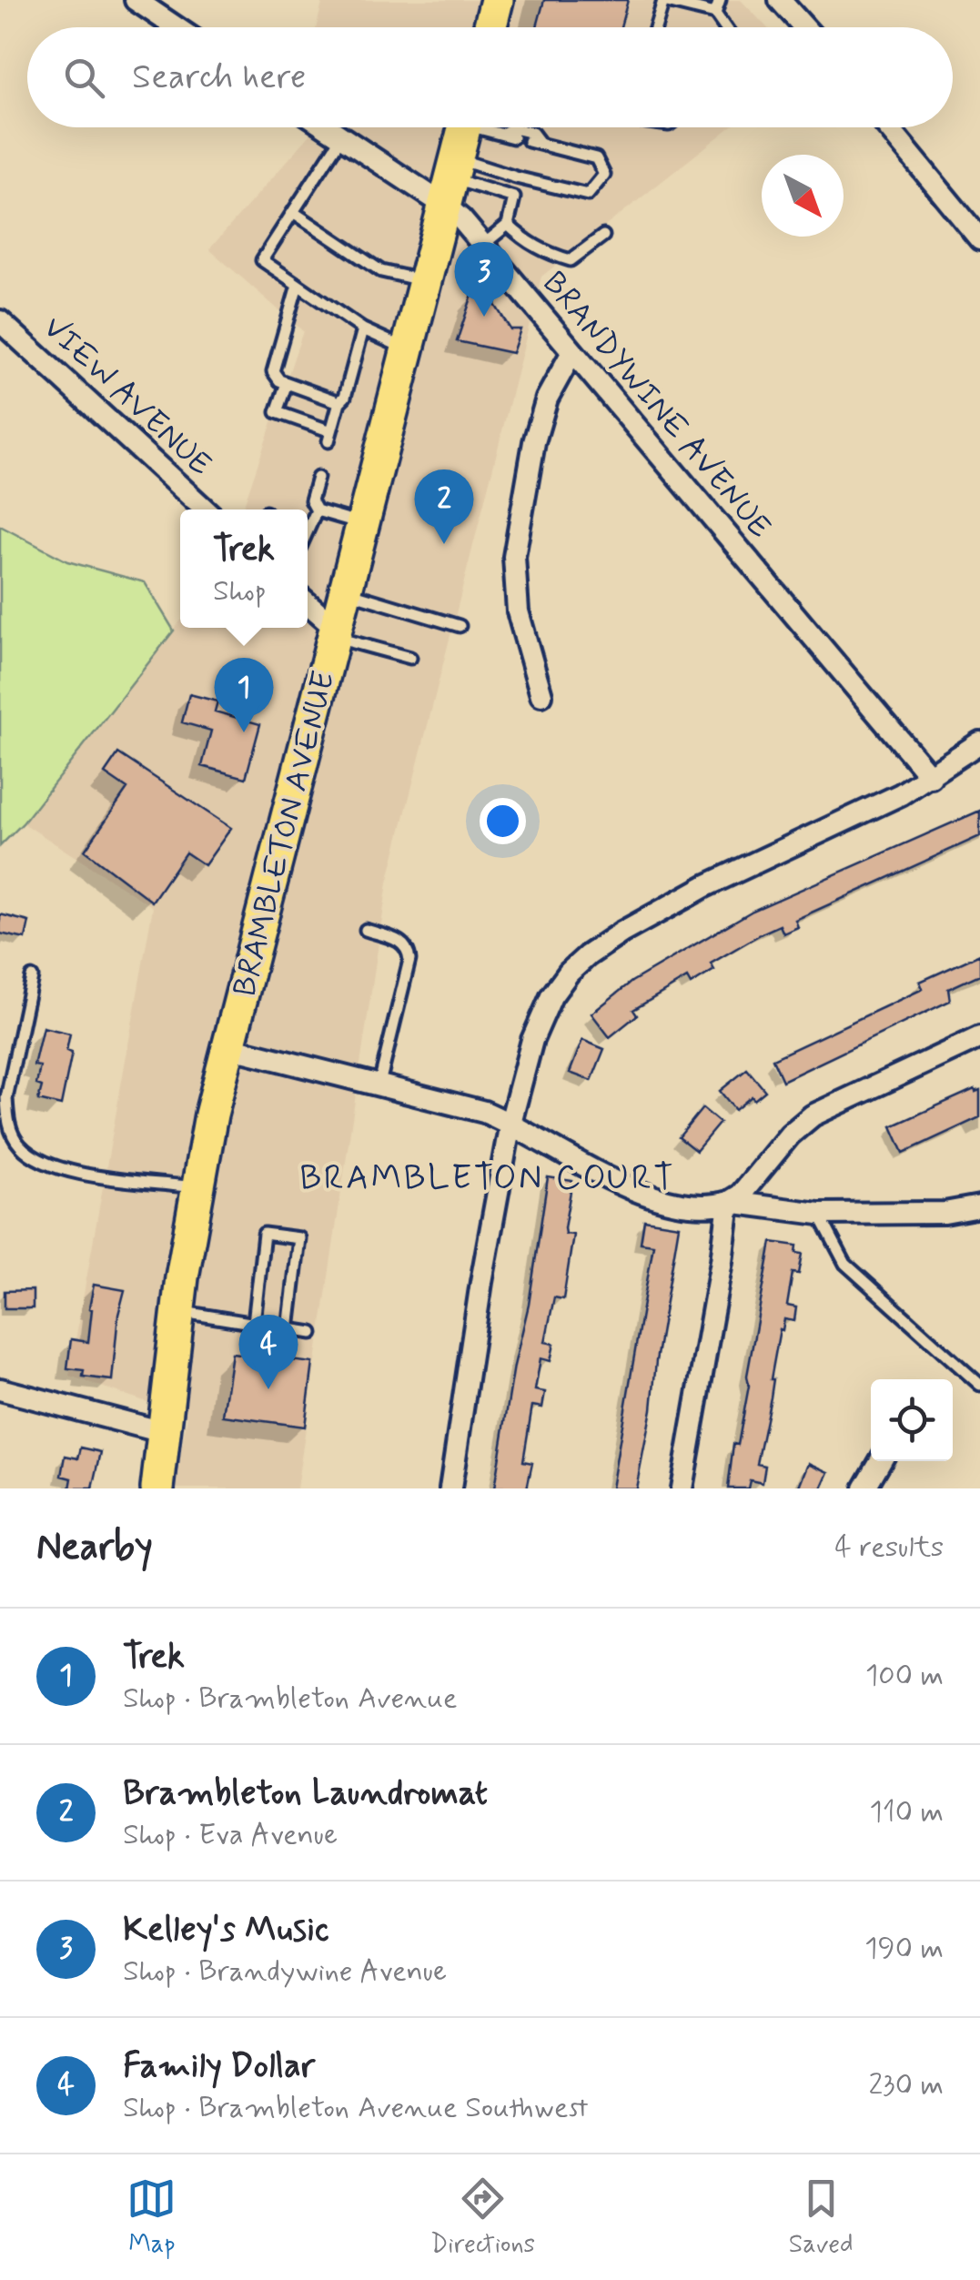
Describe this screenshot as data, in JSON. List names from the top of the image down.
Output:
{
  "streets": {
    "main road": ["BRAMBLETON AVENUE"],
    "street": ["VIEW AVENUE", "BRANDYWINE AVENUE"]
  },
  "crossings": [
    ["BRANDYWINE AVENUE", "BRAMBLETON AVENUE"]
  ],
  "districts": ["BRAMBLETON COURT"],
  "north": "bottom right",
  "page": {
    "search": "Search here",
    "pins": [
      "3",
      "2",
      "1",
      "4"
    ],
    "popup": ["Trek", "Shop"],
    "heading": ["Nearby", "4 results"],
    "list": [
      {
        "mark": "1",
        "name": "Trek",
        "note": "Shop · Brambleton Avenue",
        "value": "100 m"
      },
      {
        "mark": "2",
        "name": "Brambleton Laundromat",
        "note": "Shop · Eva Avenue",
        "value": "110 m"
      },
      {
        "mark": "3",
        "name": "Kelley's Music",
        "note": "Shop · Brandywine Avenue",
        "value": "190 m"
      },
      {
        "mark": "4",
        "name": "Family Dollar",
        "note": "Shop · Brambleton Avenue Southwest",
        "value": "230 m"
      }
    ],
    "nav": ["Map", "Directions", "Saved"]
  }
}
